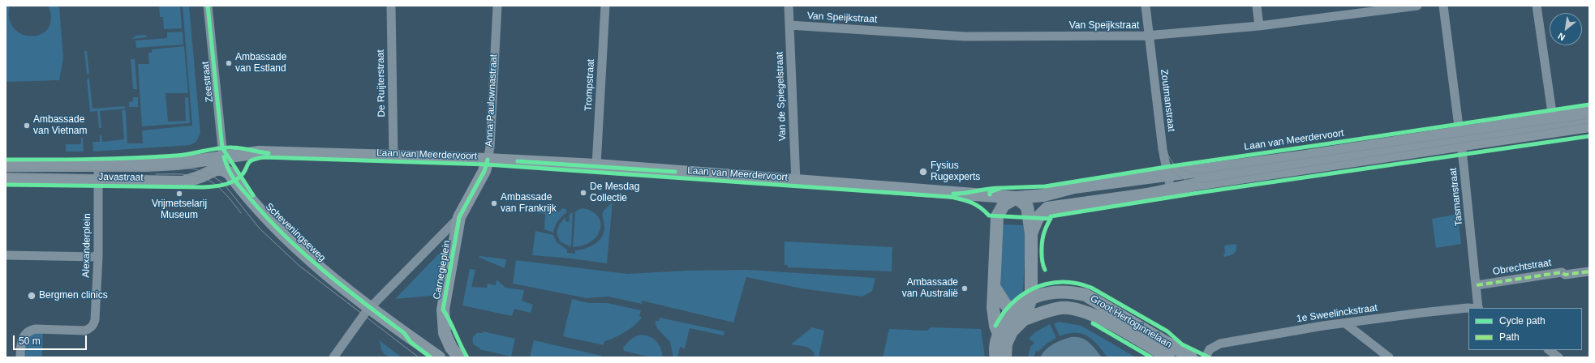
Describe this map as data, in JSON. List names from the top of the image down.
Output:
{
  "streets": {
    "street": [
      "Van Speijkstraat",
      "Zeestraat",
      "De Ruijterstraat",
      "Trompstraat",
      "Van de Spiegelstraat",
      "Anna Paulownastraat",
      "Zoutmanstraat",
      "Laan van Meerdervoort",
      "Javastraat",
      "Tasmanstraat",
      "Scheveningseweg",
      "Alexanderplein",
      "Obrechtstraat",
      "Carnegieplein",
      "1e Sweelinckstraat",
      "Groot Hertoginnelaan"
    ]
  },
  "crossings": [
    ["Van Speijkstraat", "Van de Spiegelstraat"],
    ["Van Speijkstraat", "Zoutmanstraat"],
    ["Zeestraat", "Laan van Meerdervoort"],
    ["Zeestraat", "Javastraat"],
    ["Zeestraat", "Scheveningseweg"],
    ["De Ruijterstraat", "Laan van Meerdervoort"],
    ["Trompstraat", "Laan van Meerdervoort"],
    ["Van de Spiegelstraat", "Laan van Meerdervoort"],
    ["Anna Paulownastraat", "Laan van Meerdervoort"],
    ["Anna Paulownastraat", "Scheveningseweg"],
    ["Anna Paulownastraat", "Carnegieplein"],
    ["Zoutmanstraat", "Laan van Meerdervoort"],
    ["Laan van Meerdervoort", "Javastraat"],
    ["Laan van Meerdervoort", "Tasmanstraat"],
    ["Laan van Meerdervoort", "Scheveningseweg"],
    ["Javastraat", "Scheveningseweg"],
    ["Javastraat", "Alexanderplein"],
    ["Tasmanstraat", "Obrechtstraat"]
  ],
  "places": [
    "Ambassade van Estland",
    "Ambassade van Vietnam",
    "Fysius Rugexperts",
    "De Mesdag Collectie",
    "Vrijmetselarij Museum",
    "Ambassade van Frankrijk",
    "Ambassade van Australië",
    "Bergmen clinics"
  ],
  "legend": ["Cycle path", "Path"],
  "scale_bar": "50 m",
  "north": "bottom left"
}
